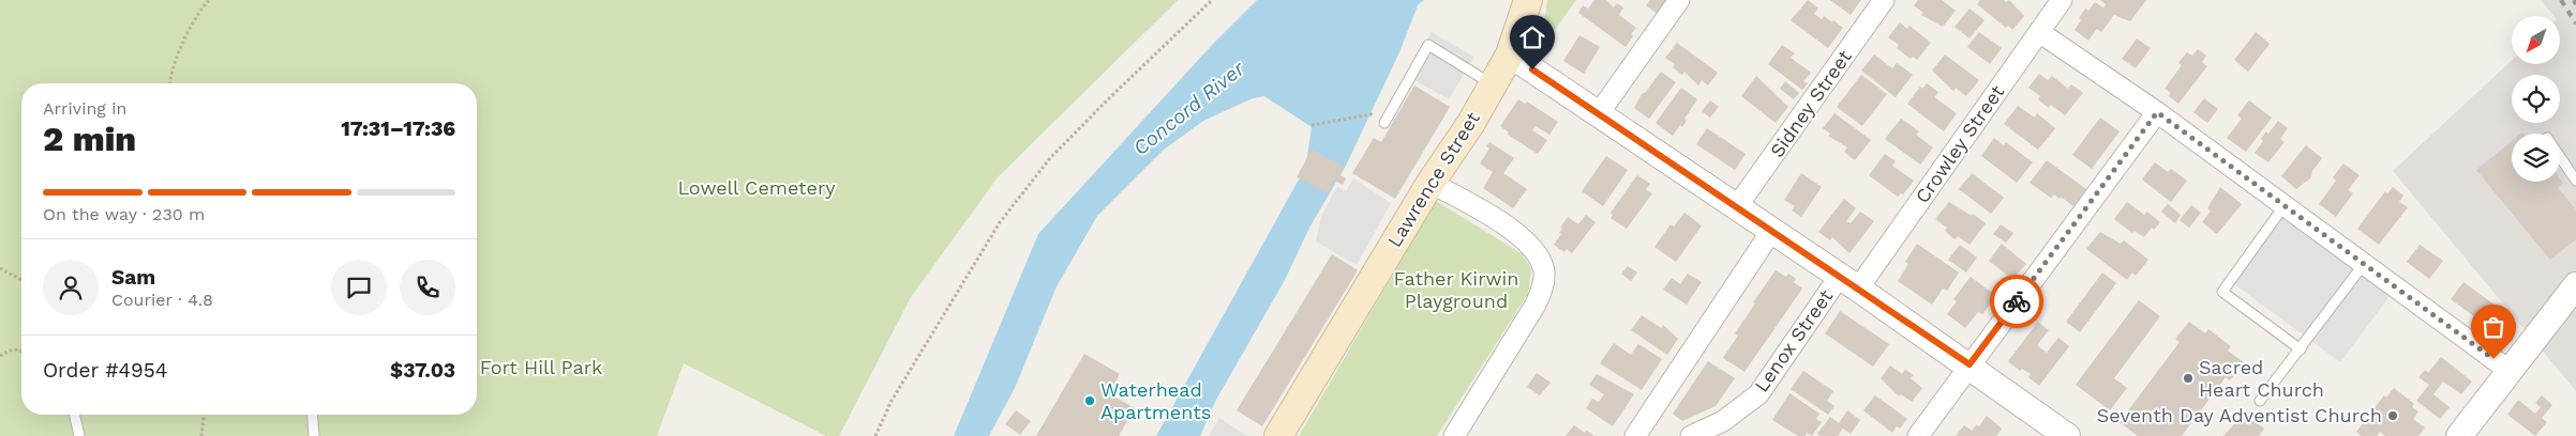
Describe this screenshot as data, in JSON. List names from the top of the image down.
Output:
{
  "streets": {
    "main road": ["Lawrence Street"],
    "street": ["Sidney Street", "Crowley Street", "Lenox Street"]
  },
  "crossings": [
    ["Crowley Street", "Lenox Street"]
  ],
  "water": ["Concord River"],
  "parks": ["Lowell Cemetery", "Father Kirwin Playground", "Fort Hill Park"],
  "places": ["Sacred Heart Church", "Waterhead Apartments", "Seventh Day Adventist Church"],
  "north": "bottom left",
  "page": {
    "heading": ["2 min", "Arriving in", "17:31–17:36"],
    "panel": [
      "Sam",
      "Courier · 4.8",
      "Order #4954",
      "$37.03"
    ],
    "bar": "On the way · 230 m"
  }
}
